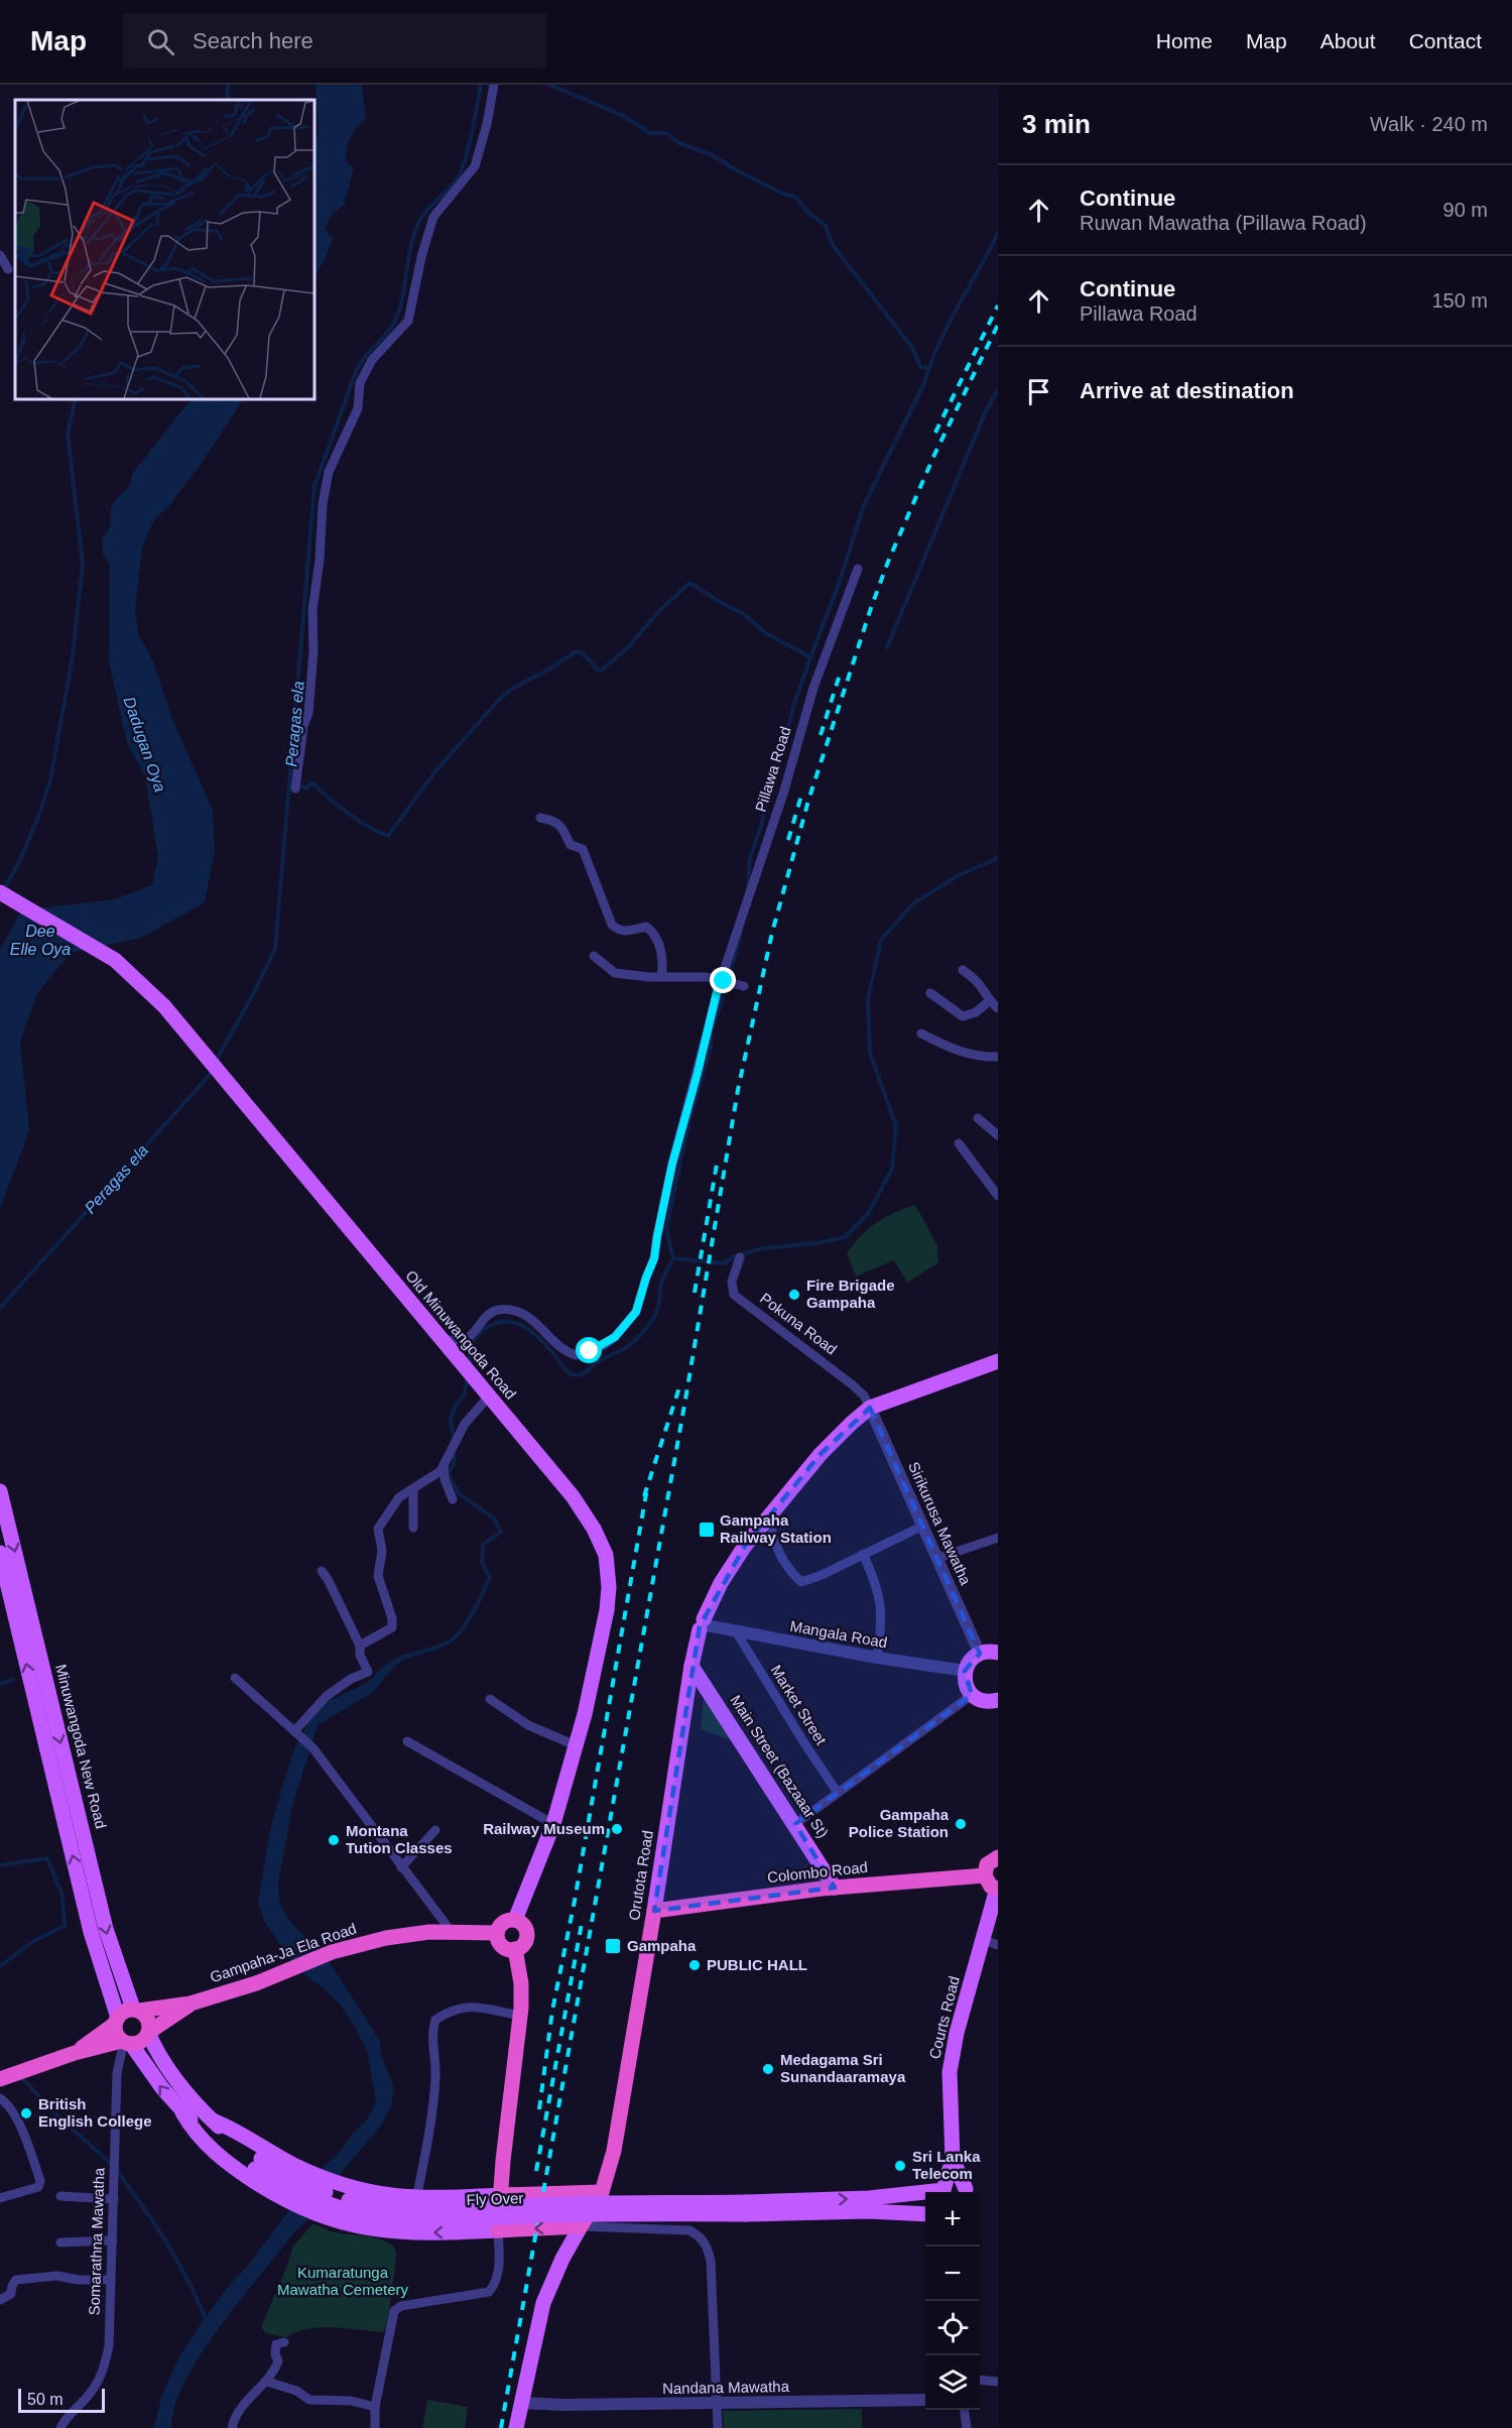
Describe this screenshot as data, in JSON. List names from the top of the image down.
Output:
{
  "streets": {
    "highway": ["Colombo Road", "Orutota Road", "Gampaha-Ja Ela Road"],
    "main road": [
      "Old Minuwangoda Road",
      "Minuwangoda New Road",
      "Main Street (Bazaaar St)",
      "Courts Road",
      "Fly Over"
    ],
    "street": [
      "Pillawa Road",
      "Pokuna Road",
      "Sirikurusa Mawatha",
      "Mangala Road",
      "Market Street",
      "Somarathna Mawatha",
      "Nandana Mawatha"
    ]
  },
  "crossings": [
    ["Pillawa Road", "Old Minuwangoda Road"],
    ["Pokuna Road", "Sirikurusa Mawatha"],
    ["Pokuna Road", "Orutota Road"],
    ["Old Minuwangoda Road", "Gampaha-Ja Ela Road"],
    ["Sirikurusa Mawatha", "Orutota Road"],
    ["Mangala Road", "Market Street"],
    ["Mangala Road", "Orutota Road"],
    ["Minuwangoda New Road", "Gampaha-Ja Ela Road"],
    ["Minuwangoda New Road", "Somarathna Mawatha"],
    ["Main Street (Bazaaar St)", "Colombo Road"],
    ["Main Street (Bazaaar St)", "Orutota Road"],
    ["Colombo Road", "Orutota Road"],
    ["Gampaha-Ja Ela Road", "Somarathna Mawatha"]
  ],
  "water": ["Peragas ela", "Dadugan Oya", "Dee Elle Oya"],
  "parks": ["Kumaratunga Mawatha Cemetery"],
  "places": {
    "other": [
      "Fire Brigade Gampaha",
      "Gampaha Police Station",
      "Railway Museum",
      "Montana Tution Classes",
      "PUBLIC HALL",
      "Medagama Sri Sunandaaramaya",
      "British English College",
      "Sri Lanka Telecom"
    ],
    "transit": ["Gampaha Railway Station", "Gampaha"]
  },
  "scale_bar": "50 m",
  "page": {
    "header": "Map",
    "search": "Search here",
    "nav": [
      "Home",
      "Map",
      "About",
      "Contact"
    ],
    "heading": ["3 min", "Walk · 240 m"],
    "list": [
      ["Continue", "Ruwan Mawatha (Pillawa Road)", "90 m"],
      ["Continue", "Pillawa Road", "150 m"],
      "Arrive at destination"
    ],
    "map_buttons": ["+", "−"],
    "scale": "50 m"
  }
}
